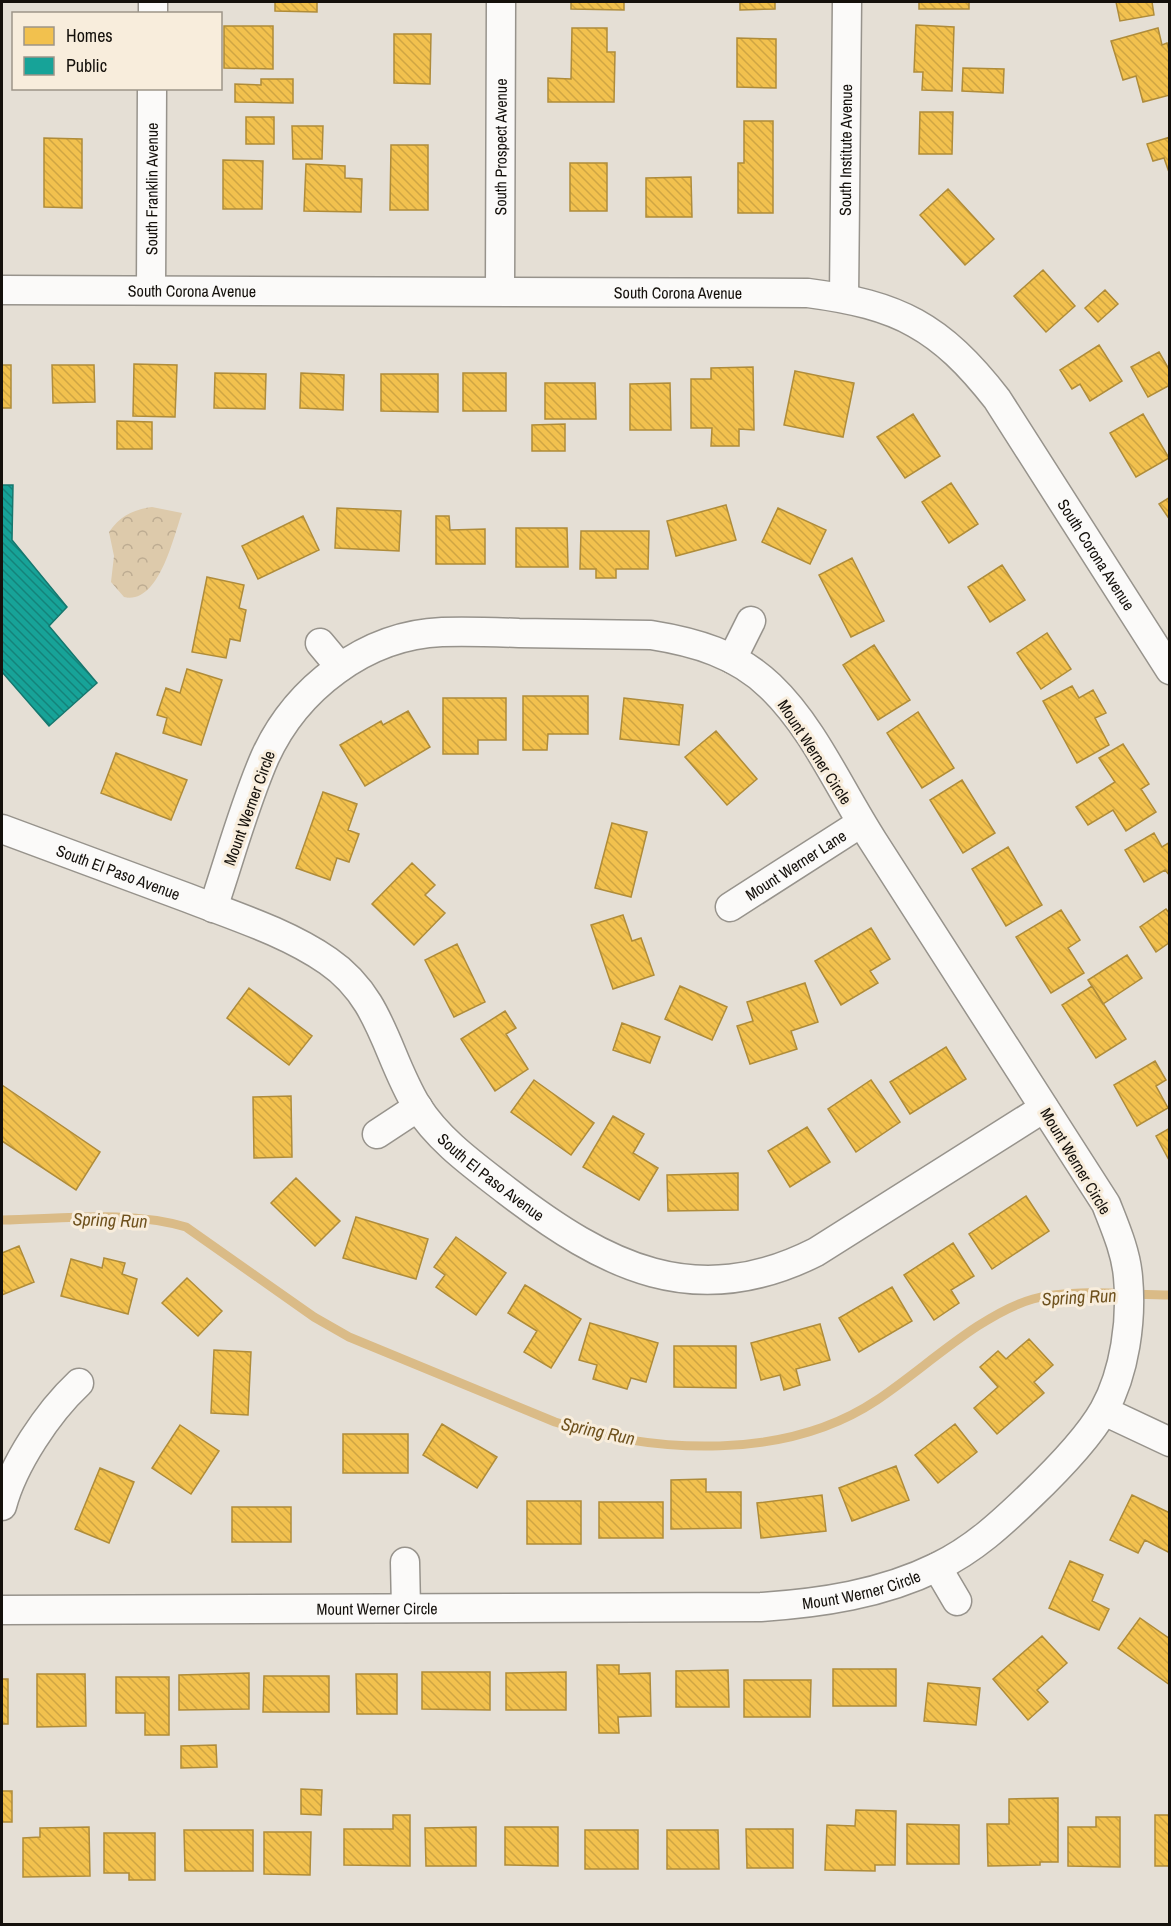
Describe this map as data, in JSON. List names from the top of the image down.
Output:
{
  "streets": {
    "street": [
      "South Prospect Avenue",
      "South Institute Avenue",
      "South Franklin Avenue",
      "South Corona Avenue",
      "Mount Werner Circle",
      "Mount Werner Lane",
      "South El Paso Avenue"
    ]
  },
  "crossings": [
    ["South Prospect Avenue", "South Corona Avenue"],
    ["South Institute Avenue", "South Corona Avenue"],
    ["South Franklin Avenue", "South Corona Avenue"],
    ["Mount Werner Circle", "Mount Werner Lane"],
    ["Mount Werner Circle", "South El Paso Avenue"]
  ],
  "water": ["Spring Run"],
  "legend": ["Homes", "Public"]
}
